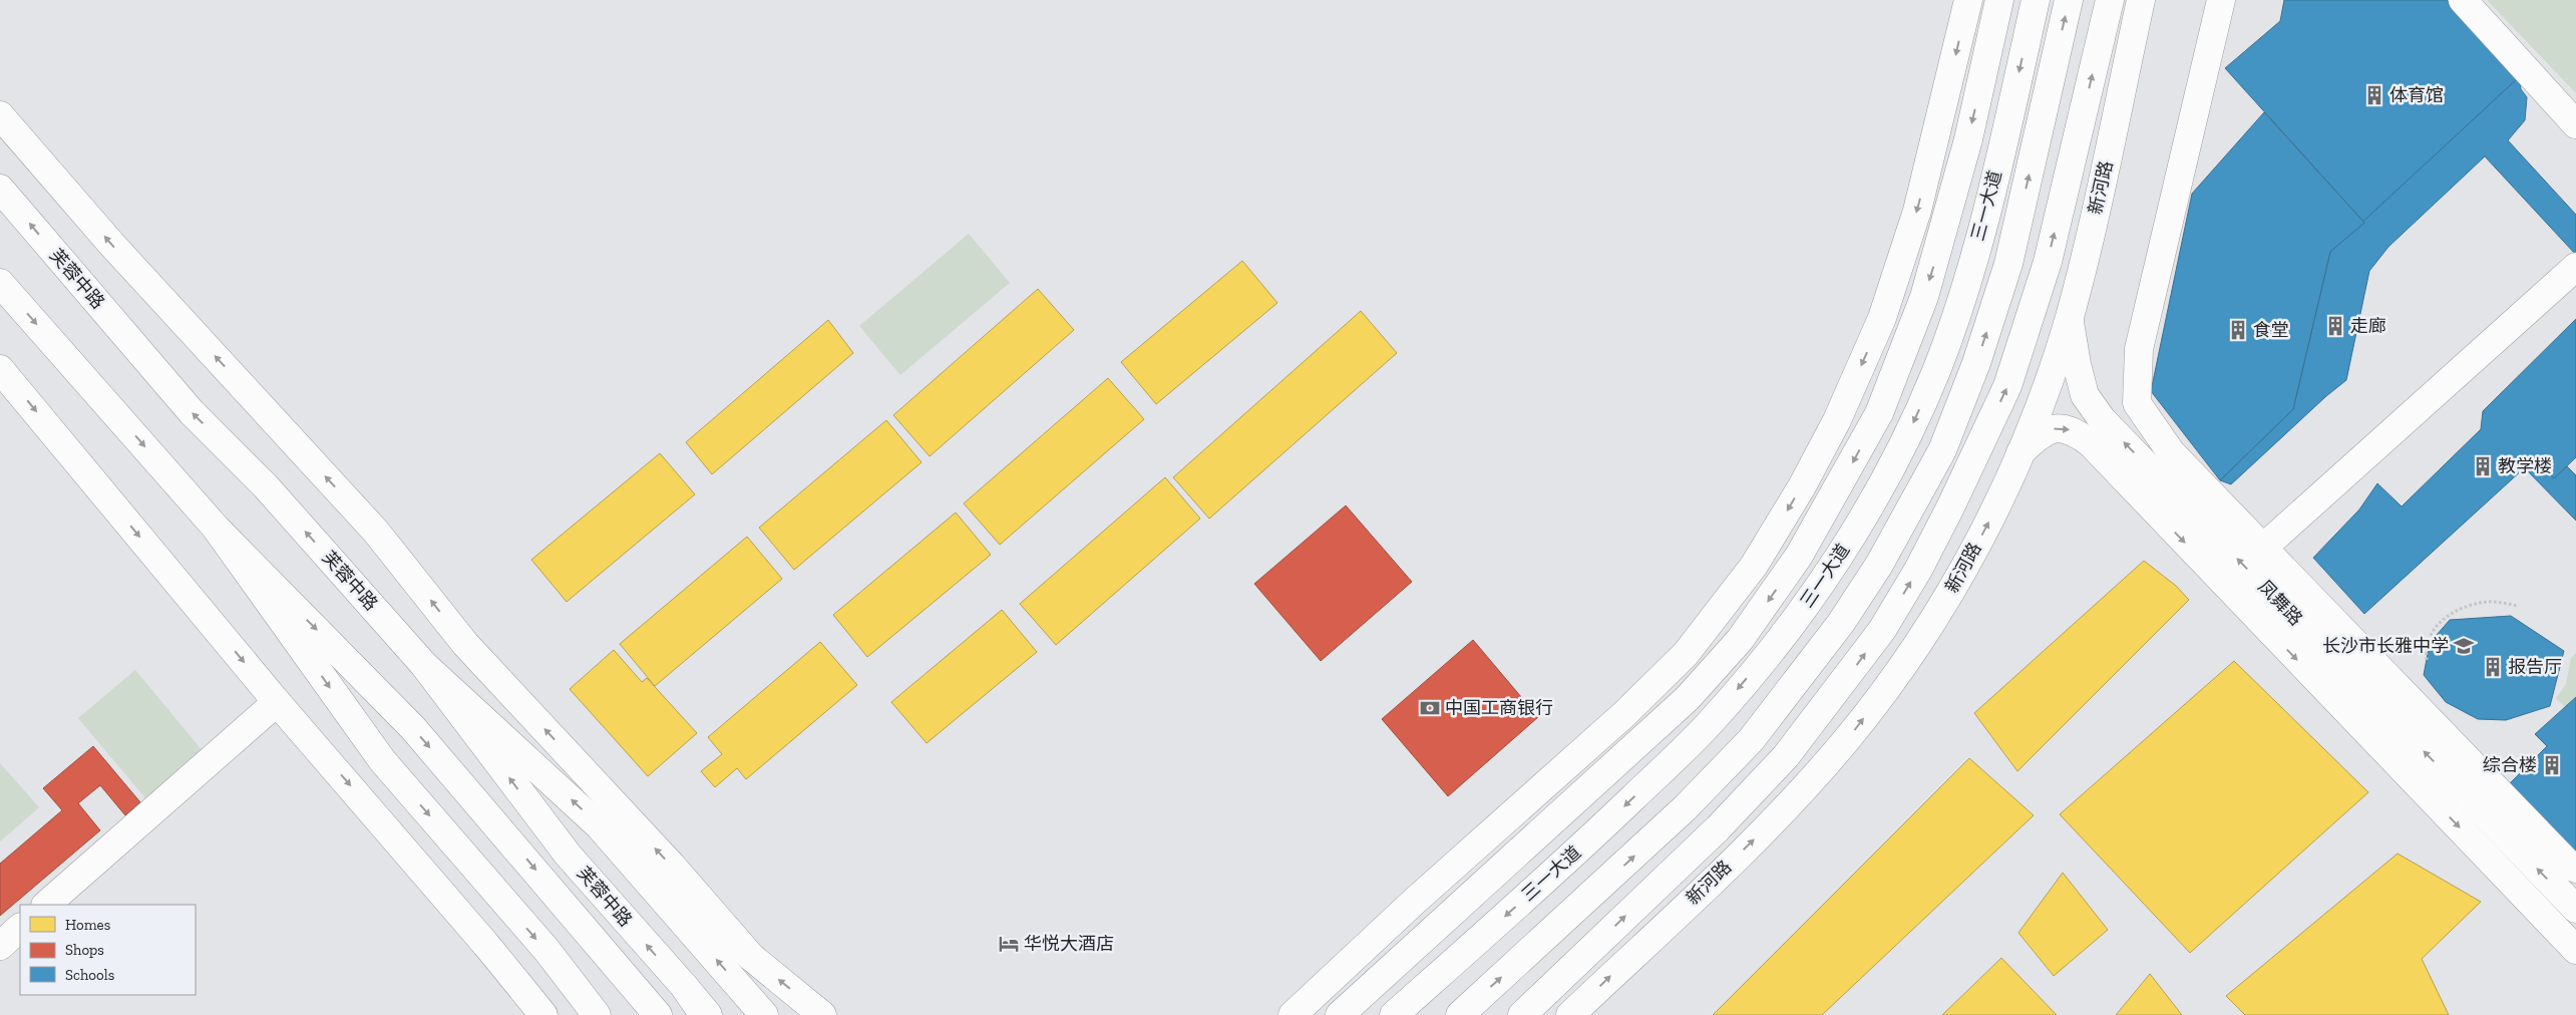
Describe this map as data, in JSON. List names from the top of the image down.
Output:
{
  "streets": {
    "main road": [
      "新河路",
      "三一大道",
      "芙蓉中路",
      "凤舞路"
    ]
  },
  "crossings": [
    ["新河路", "凤舞路"]
  ],
  "places": {
    "building": [
      "体育馆",
      "走廊",
      "食堂",
      "教学楼",
      "报告厅",
      "综合楼"
    ],
    "school or university": ["长沙市长雅中学"],
    "bank": ["中国工商银行"],
    "hotel": ["华悦大酒店"]
  },
  "legend": ["Homes", "Shops", "Schools"]
}
